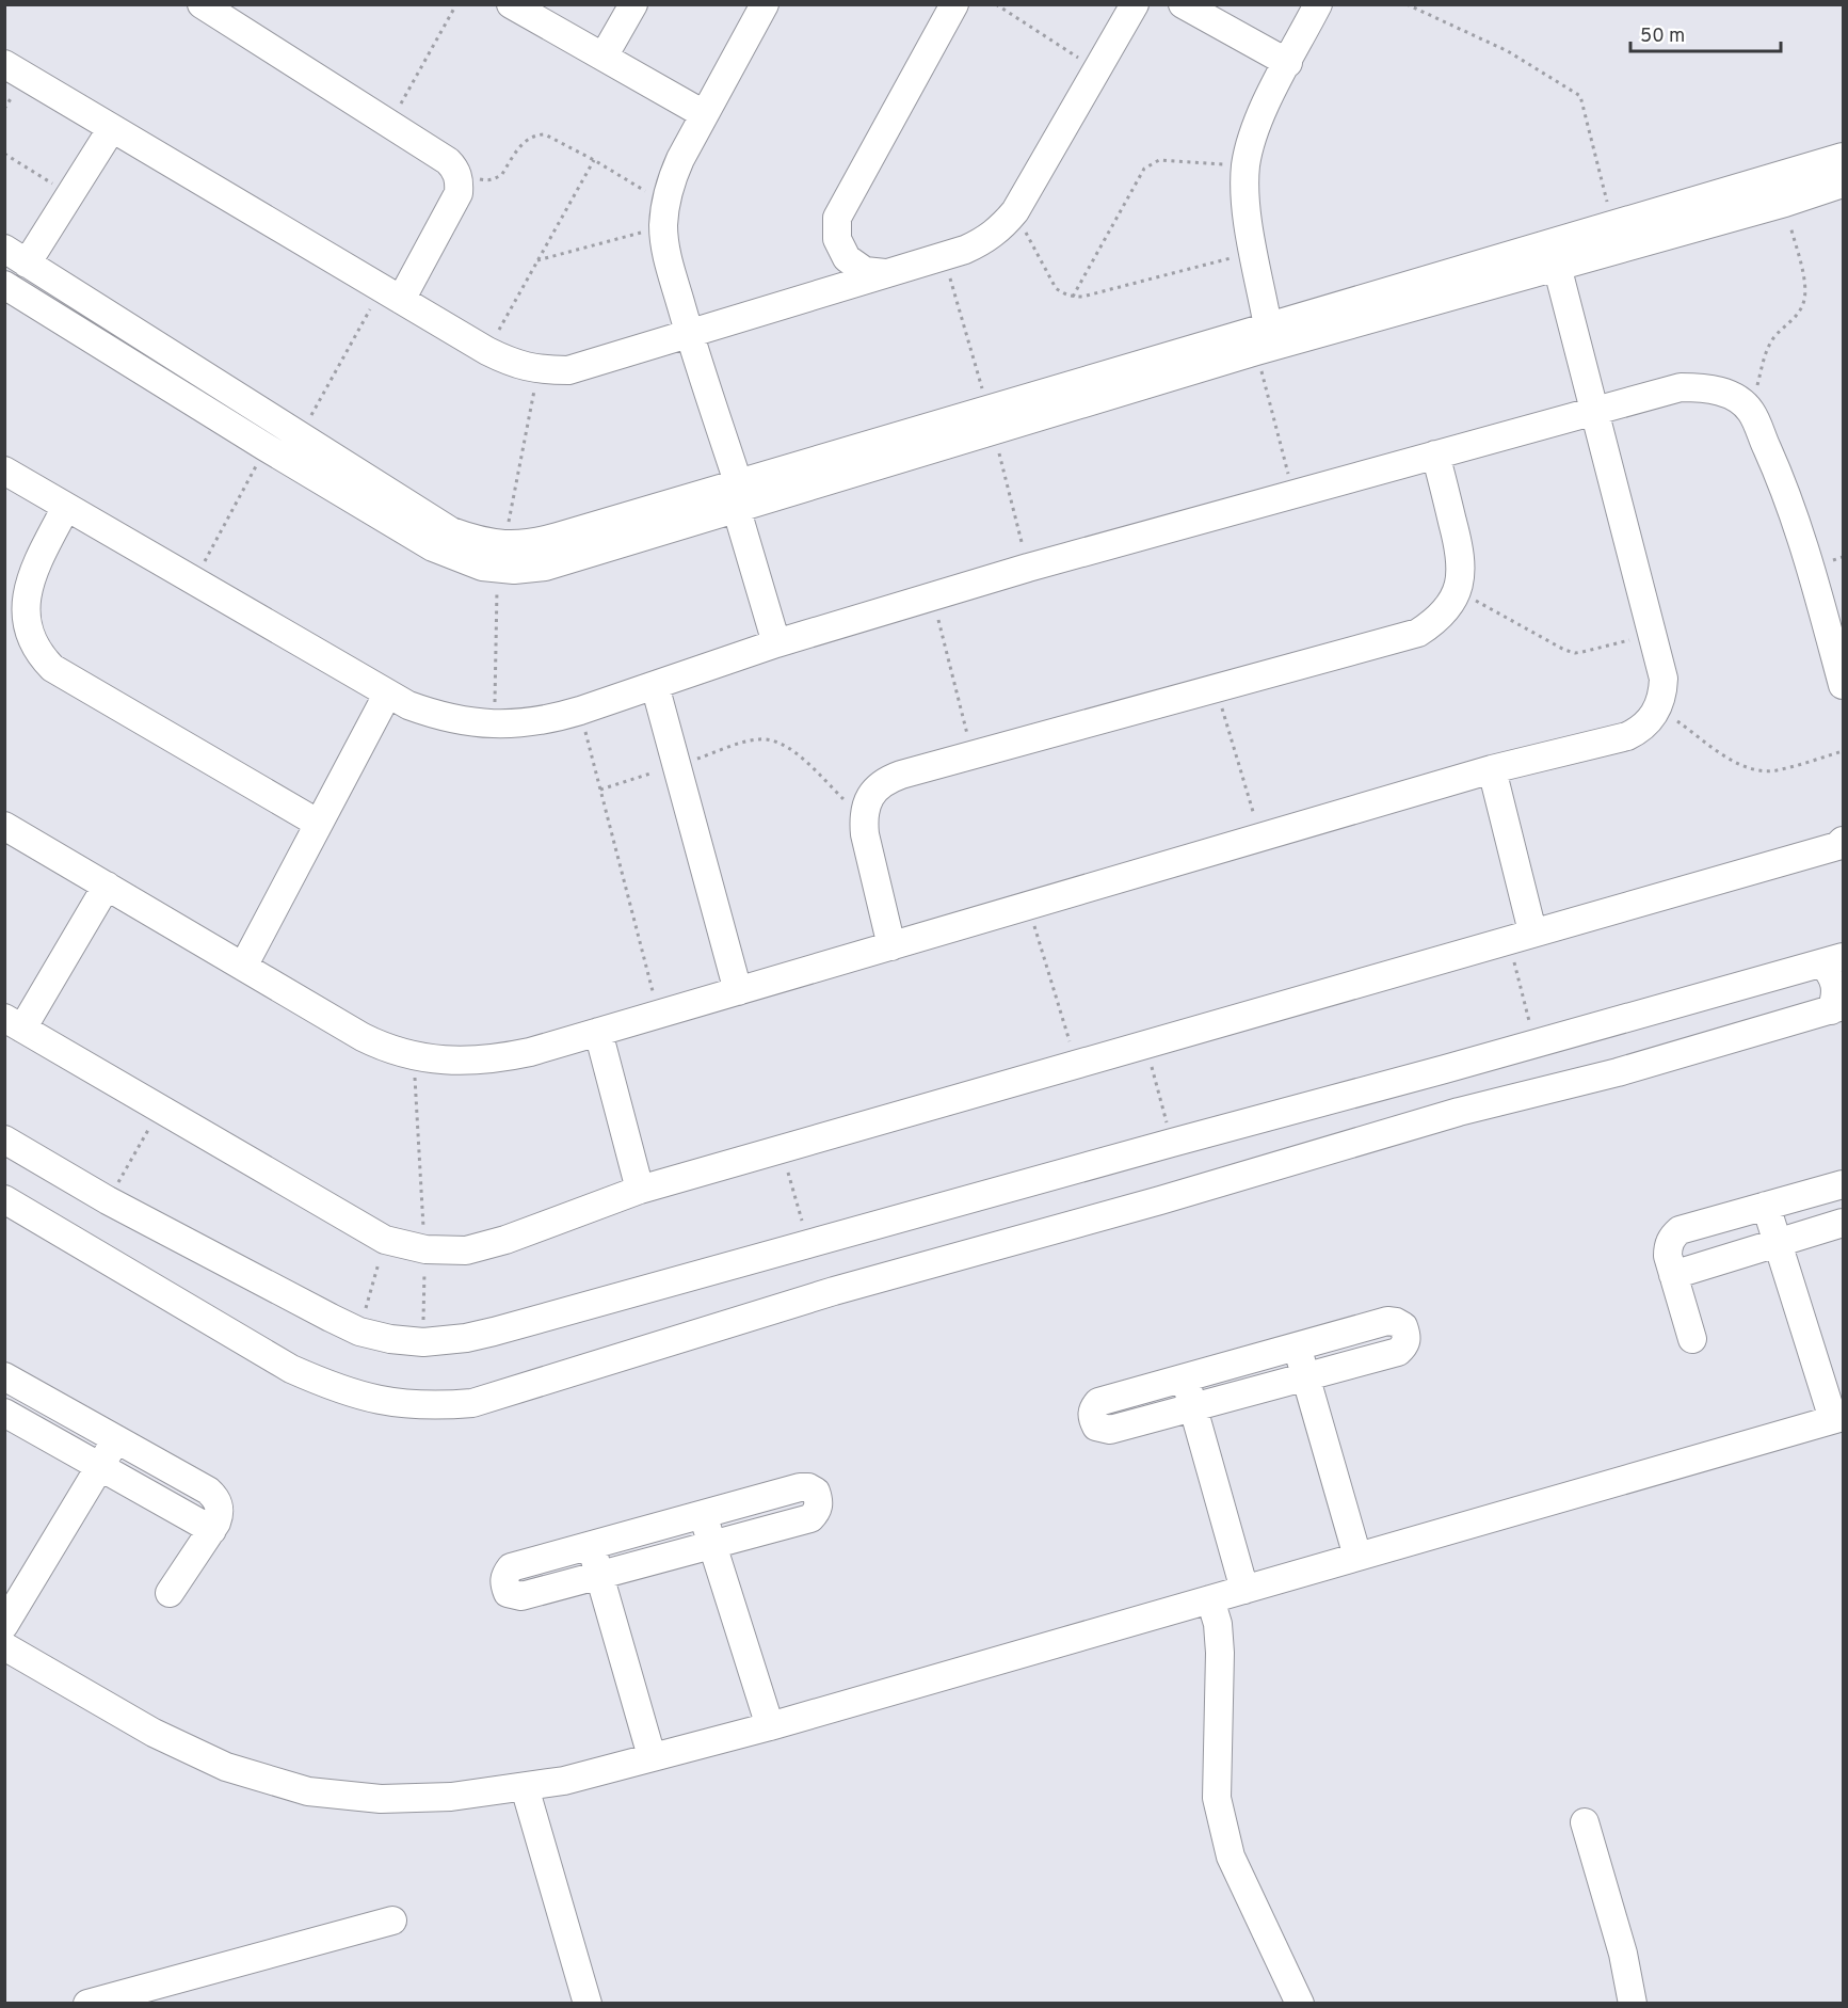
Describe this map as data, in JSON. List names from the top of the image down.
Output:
{
  "scale_bar": "50 m"
}
